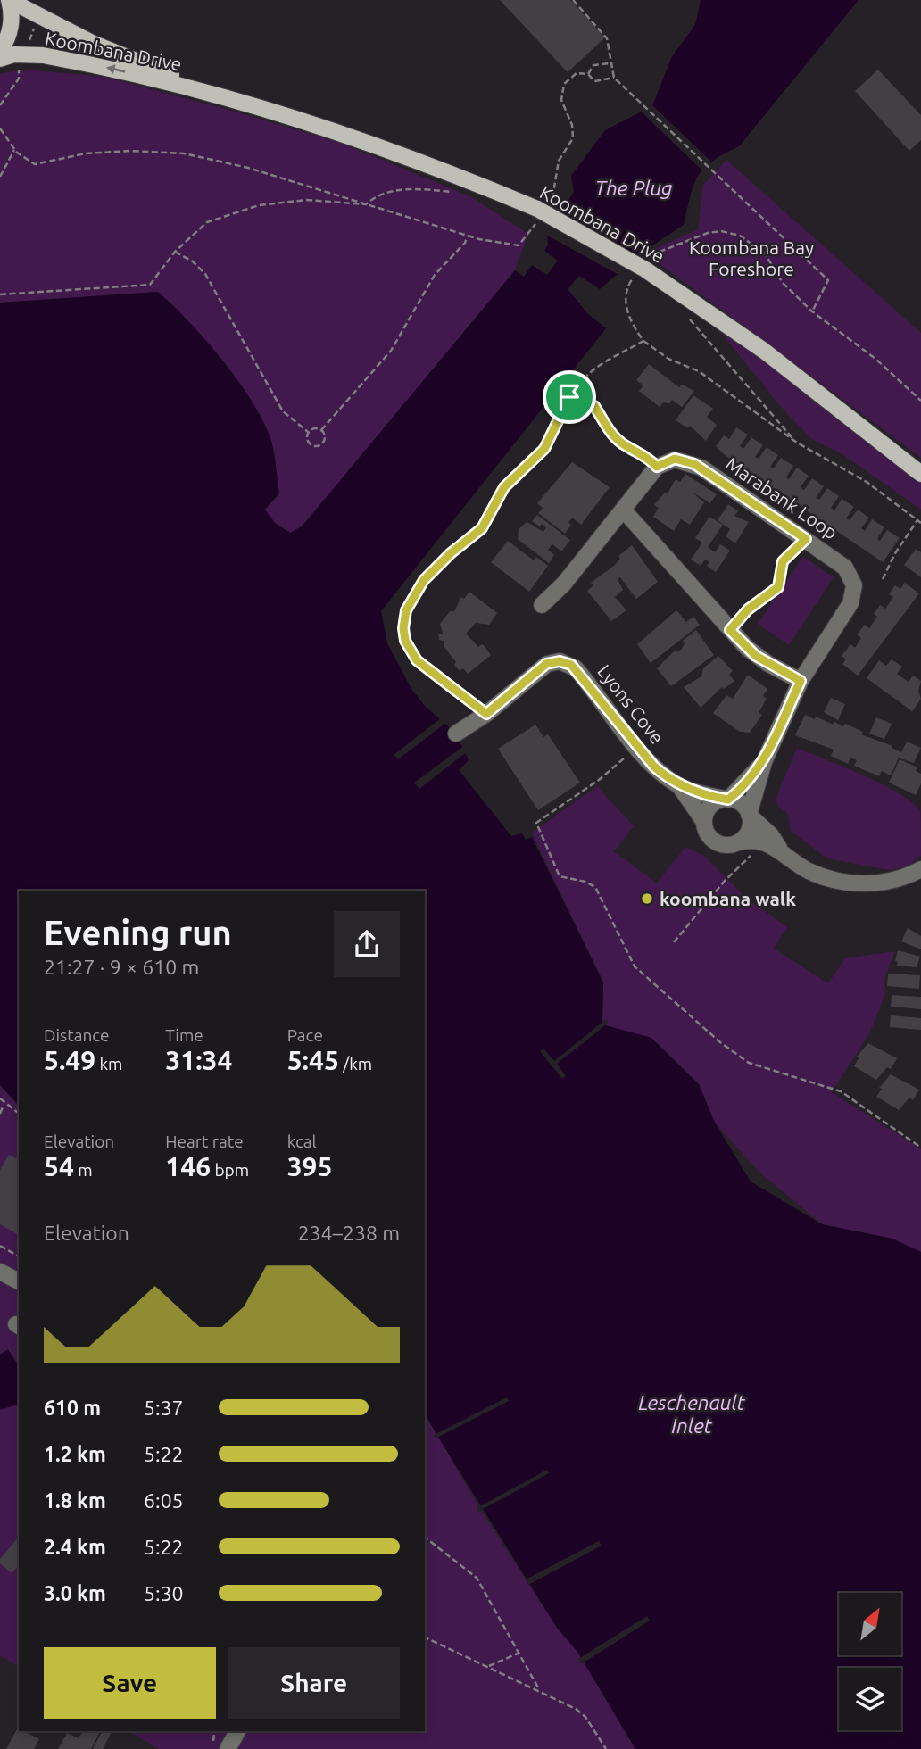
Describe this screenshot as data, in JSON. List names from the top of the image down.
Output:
{
  "streets": {
    "main road": ["Koombana Drive"],
    "street": ["Marabank Loop", "Lyons Cove"]
  },
  "crossings": [
    ["Marabank Loop", "Lyons Cove"]
  ],
  "water": ["The Plug", "Leschenault Inlet"],
  "parks": ["Koombana Bay Foreshore"],
  "places": ["koombana walk"],
  "north": "top right",
  "page": {
    "heading": ["Evening run", "21:27 · 9 × 610 m"],
    "stats": [
      ["Distance", "5.49 km"],
      ["Time", "31:34"],
      ["Pace", "5:45 /km"],
      ["Elevation", "54 m"],
      ["Heart rate", "146 bpm"],
      ["kcal", "395"]
    ],
    "chart": ["Elevation", "234–238 m"],
    "list": [
      {
        "name": "610 m",
        "note": "5:37"
      },
      {
        "name": "1.2 km",
        "note": "5:22"
      },
      {
        "name": "1.8 km",
        "note": "6:05"
      },
      {
        "name": "2.4 km",
        "note": "5:22"
      },
      {
        "name": "3.0 km",
        "note": "5:30"
      }
    ],
    "buttons": ["Save", "Share"]
  }
}
